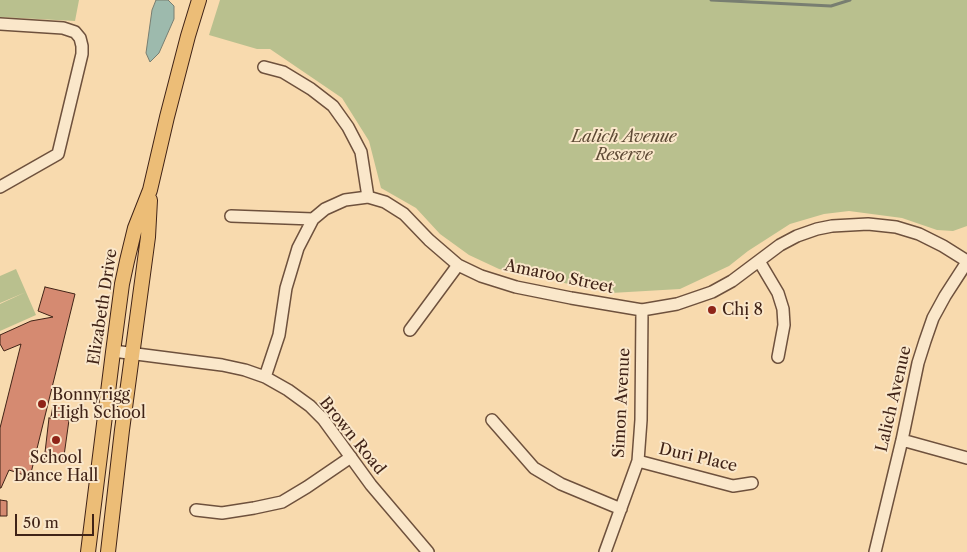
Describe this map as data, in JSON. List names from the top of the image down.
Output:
{
  "streets": {
    "main road": ["Elizabeth Drive"],
    "street": [
      "Amaroo Street",
      "Lalich Avenue",
      "Simon Avenue",
      "Brown Road",
      "Duri Place"
    ]
  },
  "crossings": [
    ["Amaroo Street", "Lalich Avenue"],
    ["Amaroo Street", "Simon Avenue"],
    ["Amaroo Street", "Brown Road"],
    ["Elizabeth Drive", "Brown Road"],
    ["Simon Avenue", "Duri Place"]
  ],
  "parks": ["Lalich Avenue Reserve"],
  "places": ["Chị 8", "Bonnyrigg High School", "School Dance Hall"],
  "scale_bar": "50 m"
}
